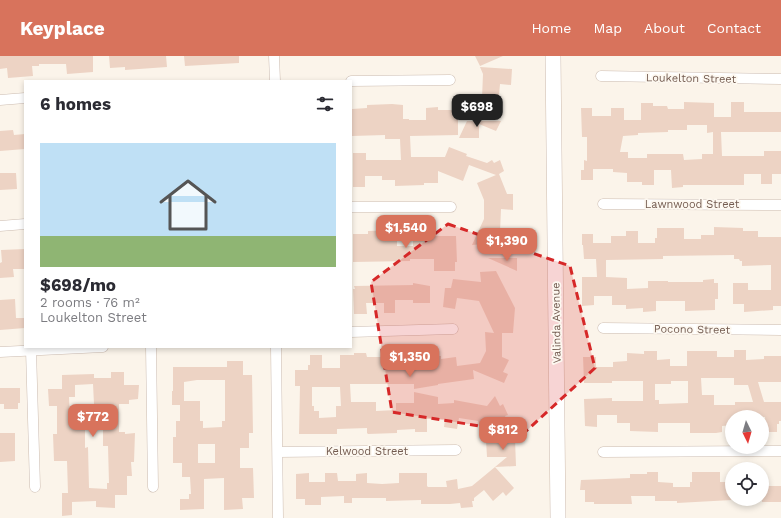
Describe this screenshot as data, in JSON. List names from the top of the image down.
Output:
{
  "streets": {
    "main road": ["Valinda Avenue"],
    "street": [
      "Loukelton Street",
      "Lawnwood Street",
      "Pocono Street",
      "Kelwood Street"
    ]
  },
  "north": "bottom",
  "page": {
    "header": "Keyplace",
    "nav": [
      "Home",
      "Map",
      "About",
      "Contact"
    ],
    "heading": "6 homes",
    "price": [
      "$698",
      "$1,540",
      "$1,390",
      "$1,350",
      "$772",
      "$812"
    ],
    "list": [
      {
        "name": "$698/mo",
        "note": "2 rooms · 76 m² · Loukelton Street"
      }
    ]
  }
}
